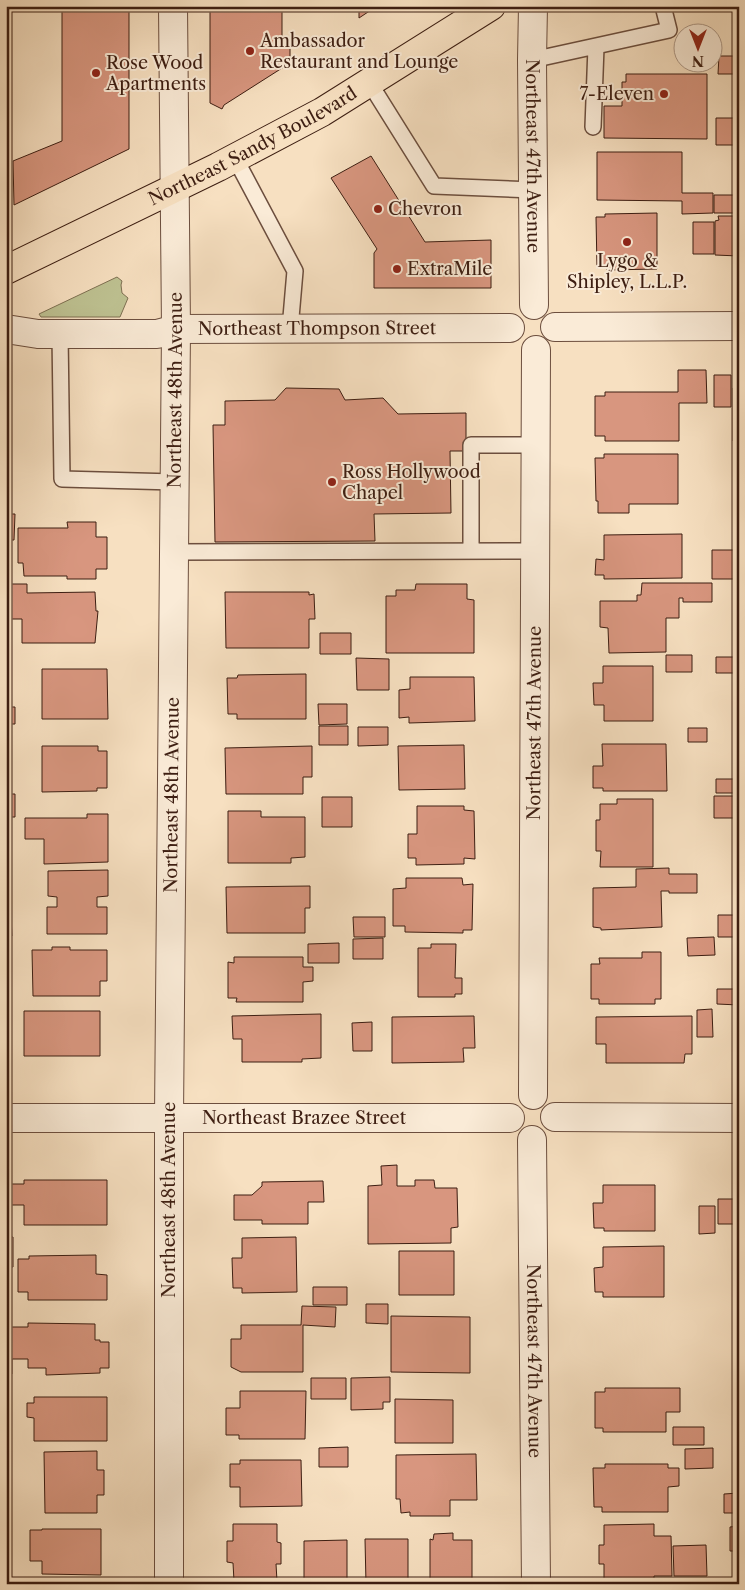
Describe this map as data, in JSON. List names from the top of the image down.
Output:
{
  "streets": {
    "main road": ["Northeast Sandy Boulevard"],
    "street": [
      "Northeast 47th Avenue",
      "Northeast Thompson Street",
      "Northeast 48th Avenue",
      "Northeast Brazee Street"
    ]
  },
  "crossings": [
    ["Northeast Sandy Boulevard", "Northeast 48th Avenue"],
    ["Northeast 47th Avenue", "Northeast Thompson Street"],
    ["Northeast 47th Avenue", "Northeast Brazee Street"],
    ["Northeast Thompson Street", "Northeast 48th Avenue"],
    ["Northeast 48th Avenue", "Northeast Brazee Street"]
  ],
  "places": [
    "Ambassador Restaurant and Lounge",
    "Rose Wood Apartments",
    "7-Eleven",
    "Chevron",
    "Lygo & Shipley, L.L.P.",
    "ExtraMile",
    "Ross Hollywood Chapel"
  ],
  "north": "bottom"
}
